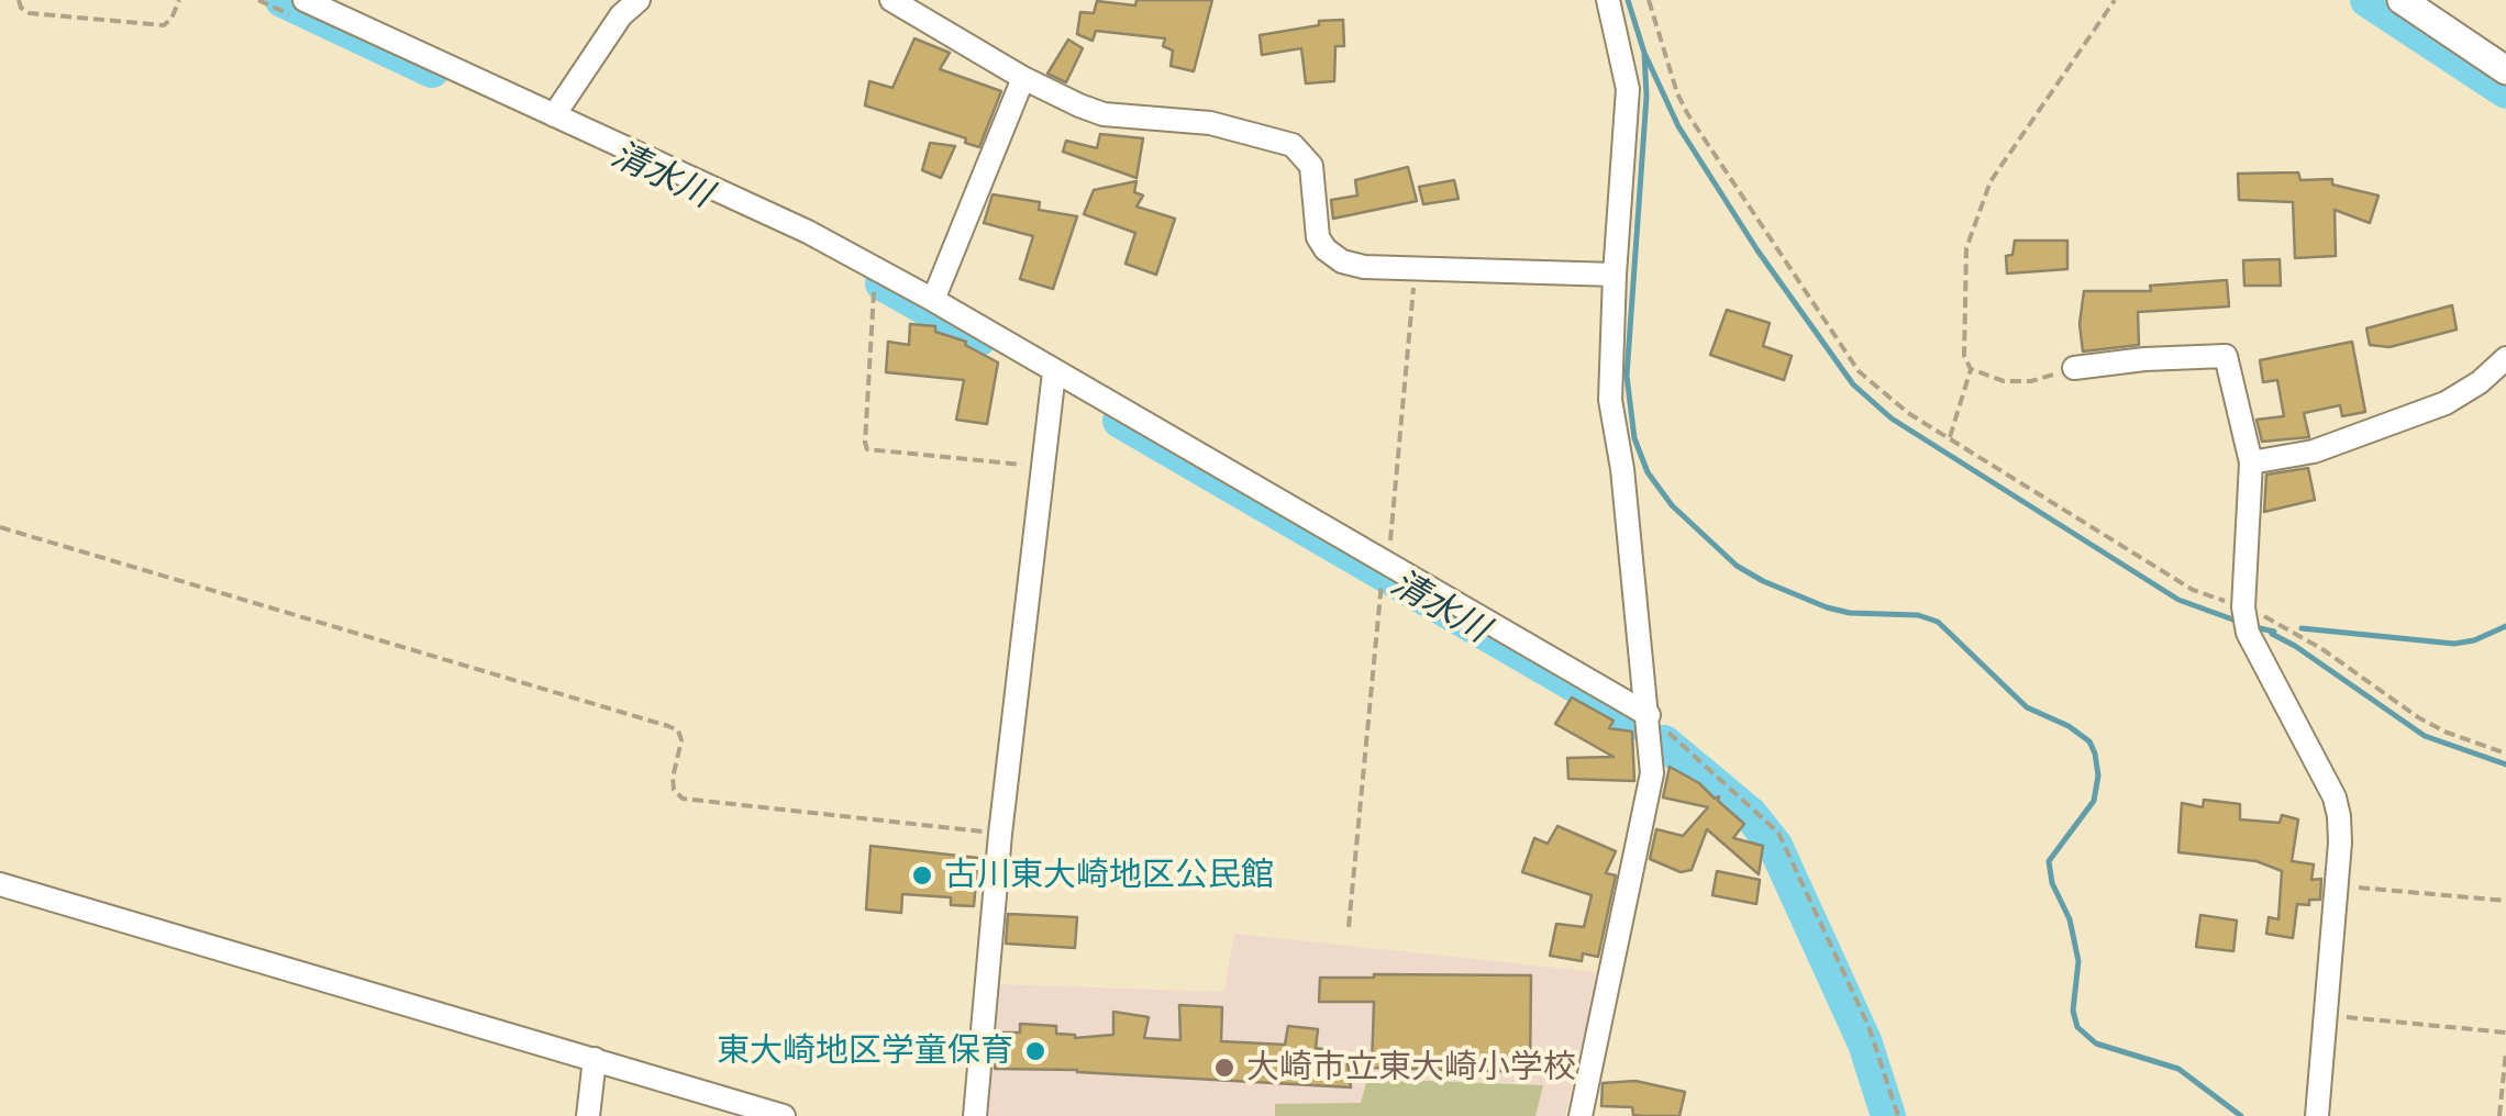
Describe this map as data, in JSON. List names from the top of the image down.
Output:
{
  "water": ["清水川"],
  "places": ["古川東大崎地区公民館", "東大崎地区学童保育", "大崎市立東大崎小学校"]
}
